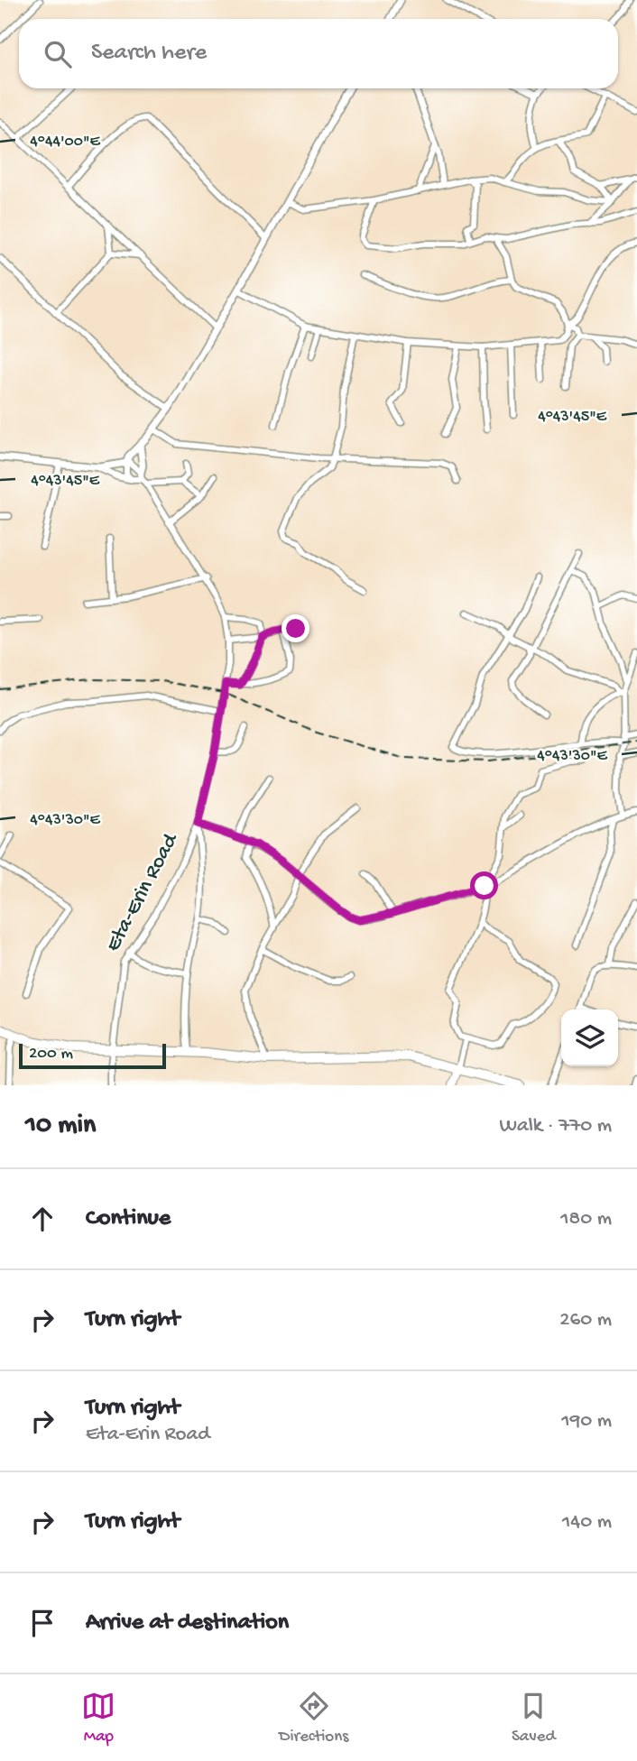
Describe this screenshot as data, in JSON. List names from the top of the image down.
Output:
{
  "streets": {
    "street": ["Eta-Erin Road"]
  },
  "scale_bar": "200 m",
  "page": {
    "search": "Search here",
    "scale": "200 m",
    "heading": ["10 min", "Walk · 770 m"],
    "list": [
      ["Continue", "180 m"],
      ["Turn right", "260 m"],
      ["Turn right", "Eta-Erin Road", "190 m"],
      ["Turn right", "140 m"],
      "Arrive at destination"
    ],
    "nav": ["Map", "Directions", "Saved"]
  },
  "coordinates": ["4°44'00\"E", "4°43'45\"E", "4°43'30\"E"]
}
